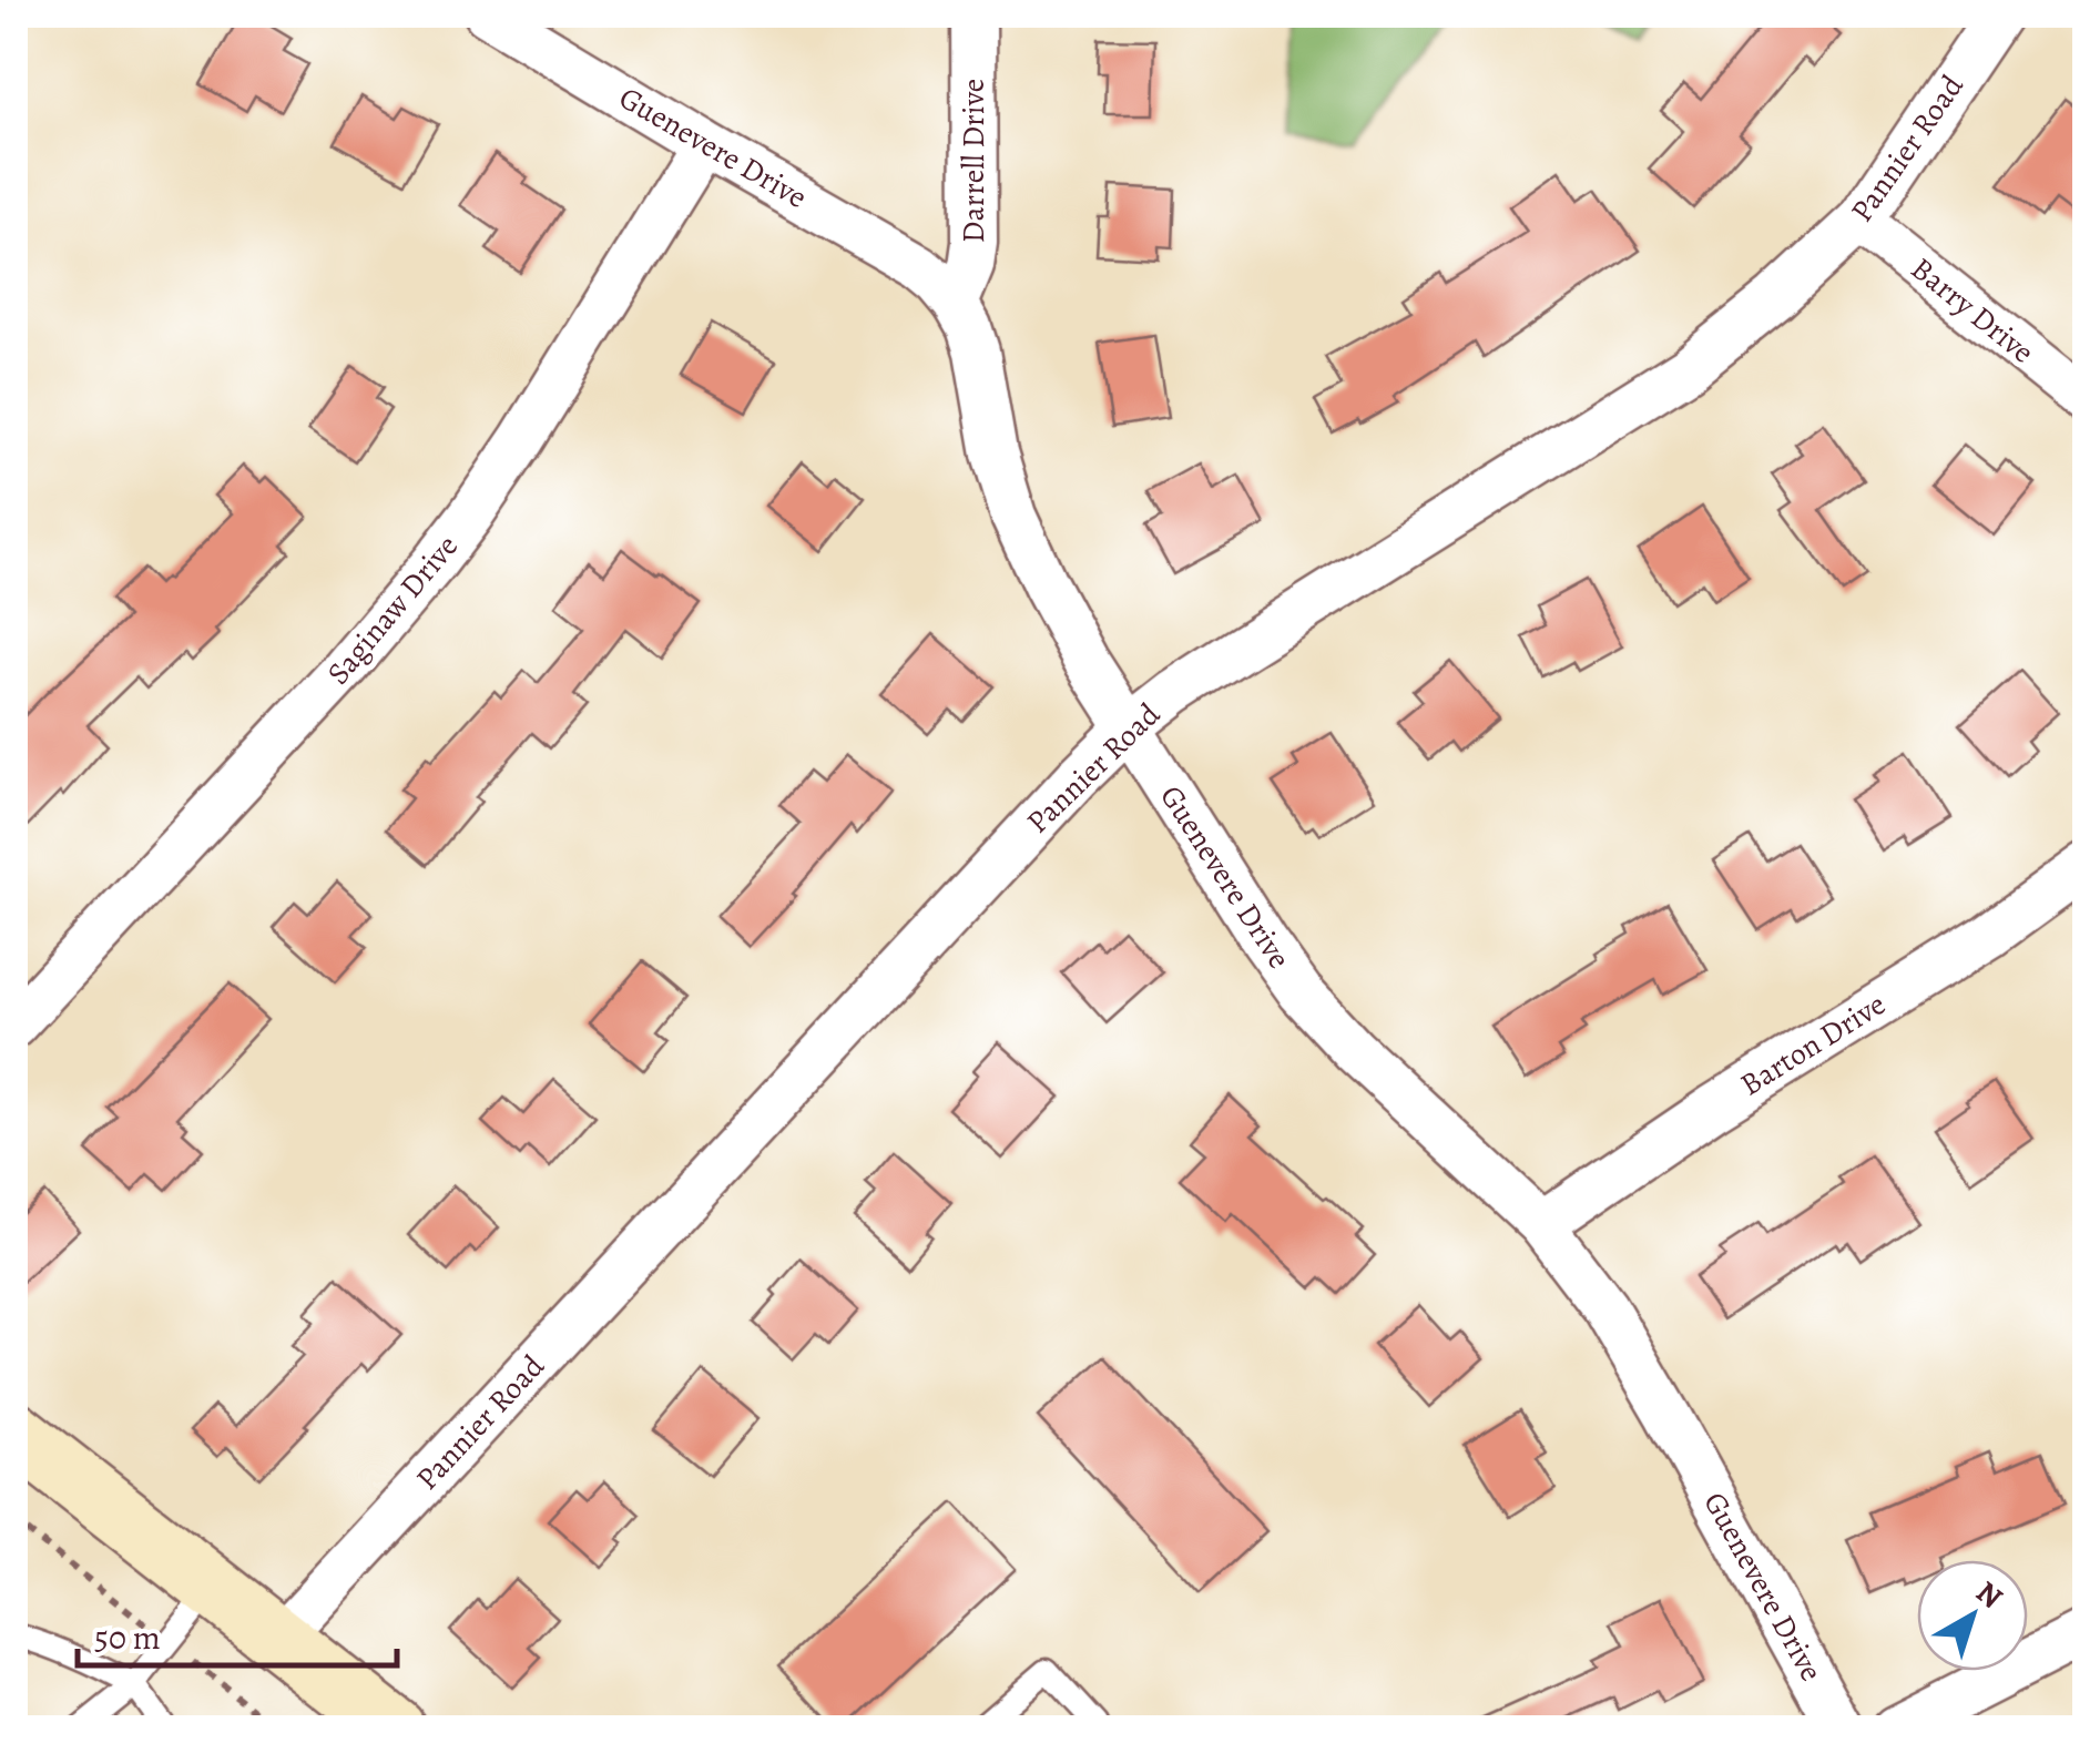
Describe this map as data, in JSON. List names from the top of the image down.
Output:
{
  "streets": {
    "street": [
      "Guenevere Drive",
      "Pannier Road",
      "Darrell Drive",
      "Barry Drive",
      "Saginaw Drive",
      "Barton Drive"
    ]
  },
  "crossings": [
    ["Guenevere Drive", "Pannier Road"],
    ["Guenevere Drive", "Darrell Drive"],
    ["Guenevere Drive", "Saginaw Drive"],
    ["Guenevere Drive", "Barton Drive"],
    ["Pannier Road", "Barry Drive"]
  ],
  "scale_bar": "50 m",
  "north": "top right"
}
